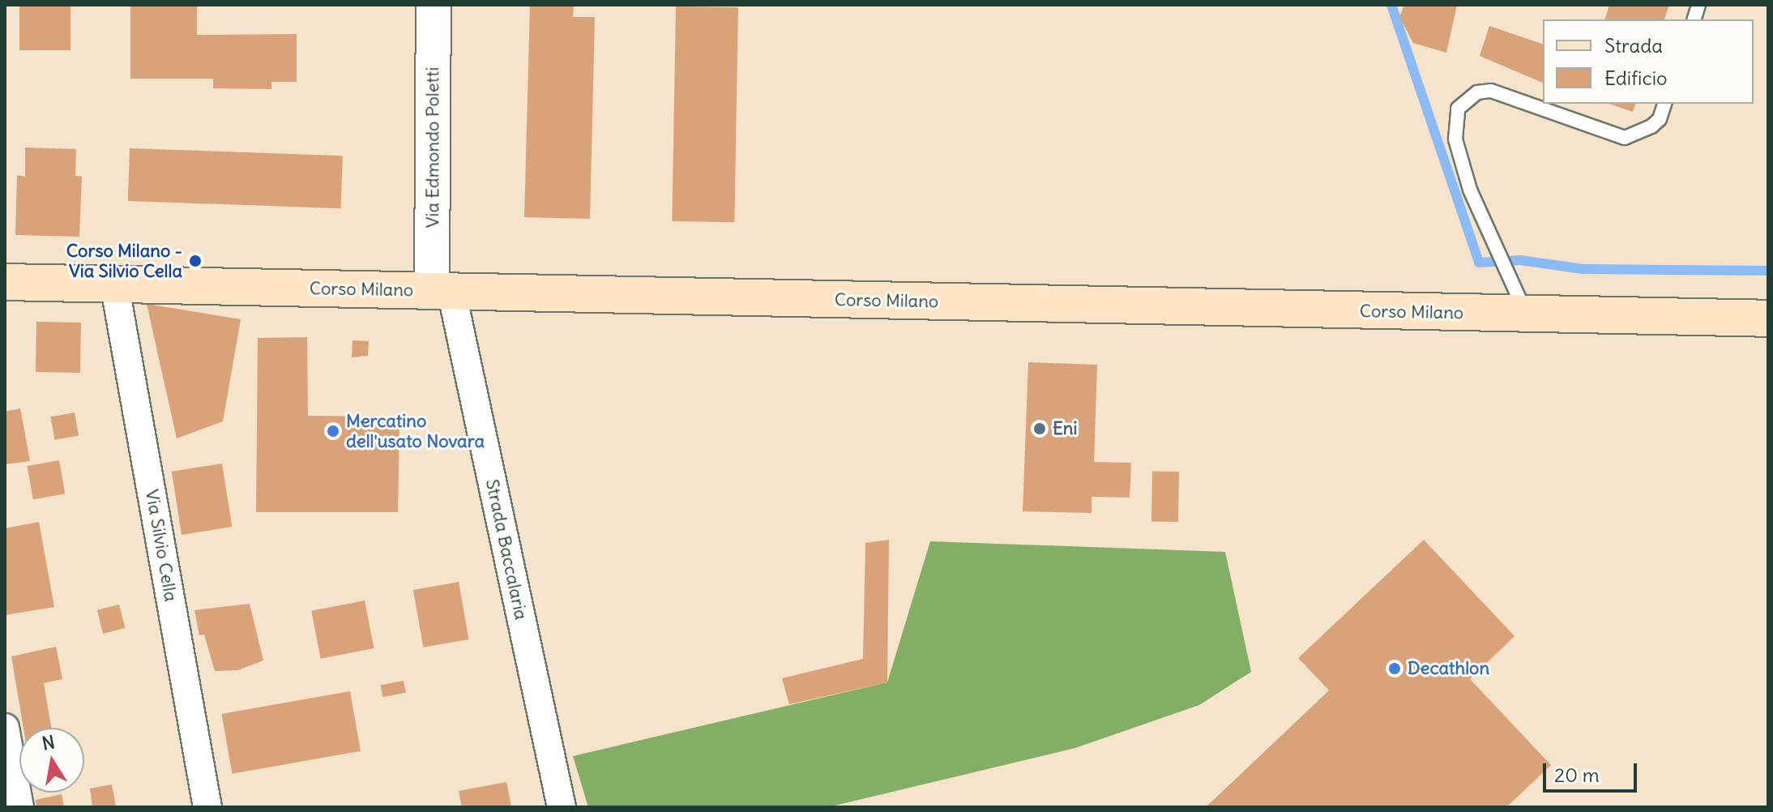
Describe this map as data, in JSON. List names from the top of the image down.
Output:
{
  "streets": {
    "main road": ["Corso Milano"],
    "street": ["Via Edmondo Poletti", "Via Silvio Cella", "Strada Baccalaria"]
  },
  "crossings": [
    ["Via Edmondo Poletti", "Corso Milano"],
    ["Via Edmondo Poletti", "Strada Baccalaria"],
    ["Corso Milano", "Via Silvio Cella"],
    ["Corso Milano", "Strada Baccalaria"]
  ],
  "places": [
    "Corso Milano - Via Silvio Cella",
    "Eni",
    "Mercatino dell'usato Novara",
    "Decathlon"
  ],
  "legend": ["Strada", "Edificio"],
  "scale_bar": "20 m",
  "north": "top"
}
